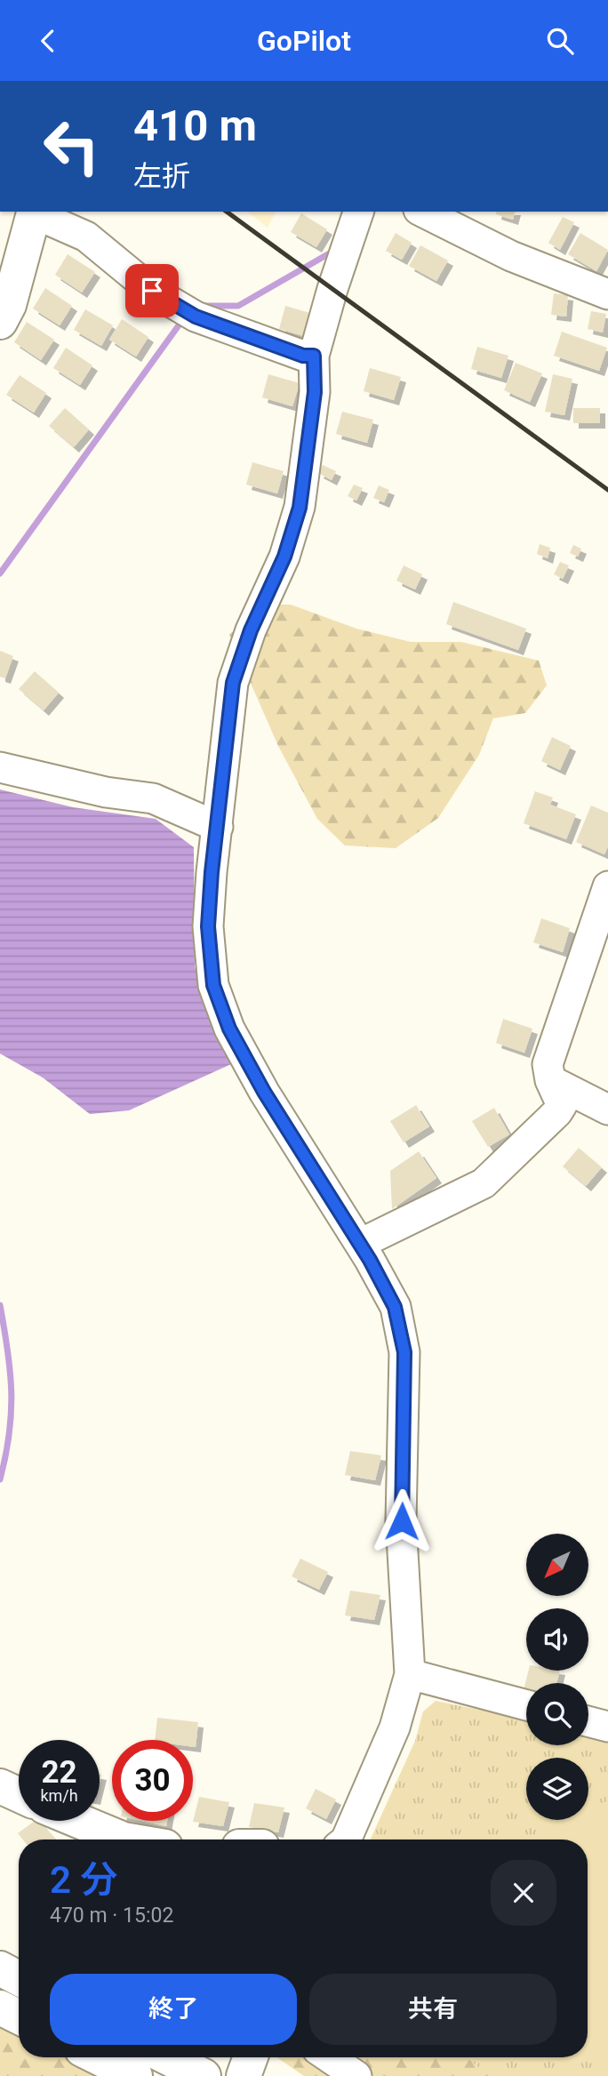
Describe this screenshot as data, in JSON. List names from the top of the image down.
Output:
{
  "north": "bottom left",
  "page": {
    "header": "GoPilot",
    "turn": ["410 m", "左折"],
    "speed": "22 km/h",
    "limit": "30",
    "heading": ["2 分", "470 m · 15:02"],
    "buttons": ["終了", "共有"]
  }
}
